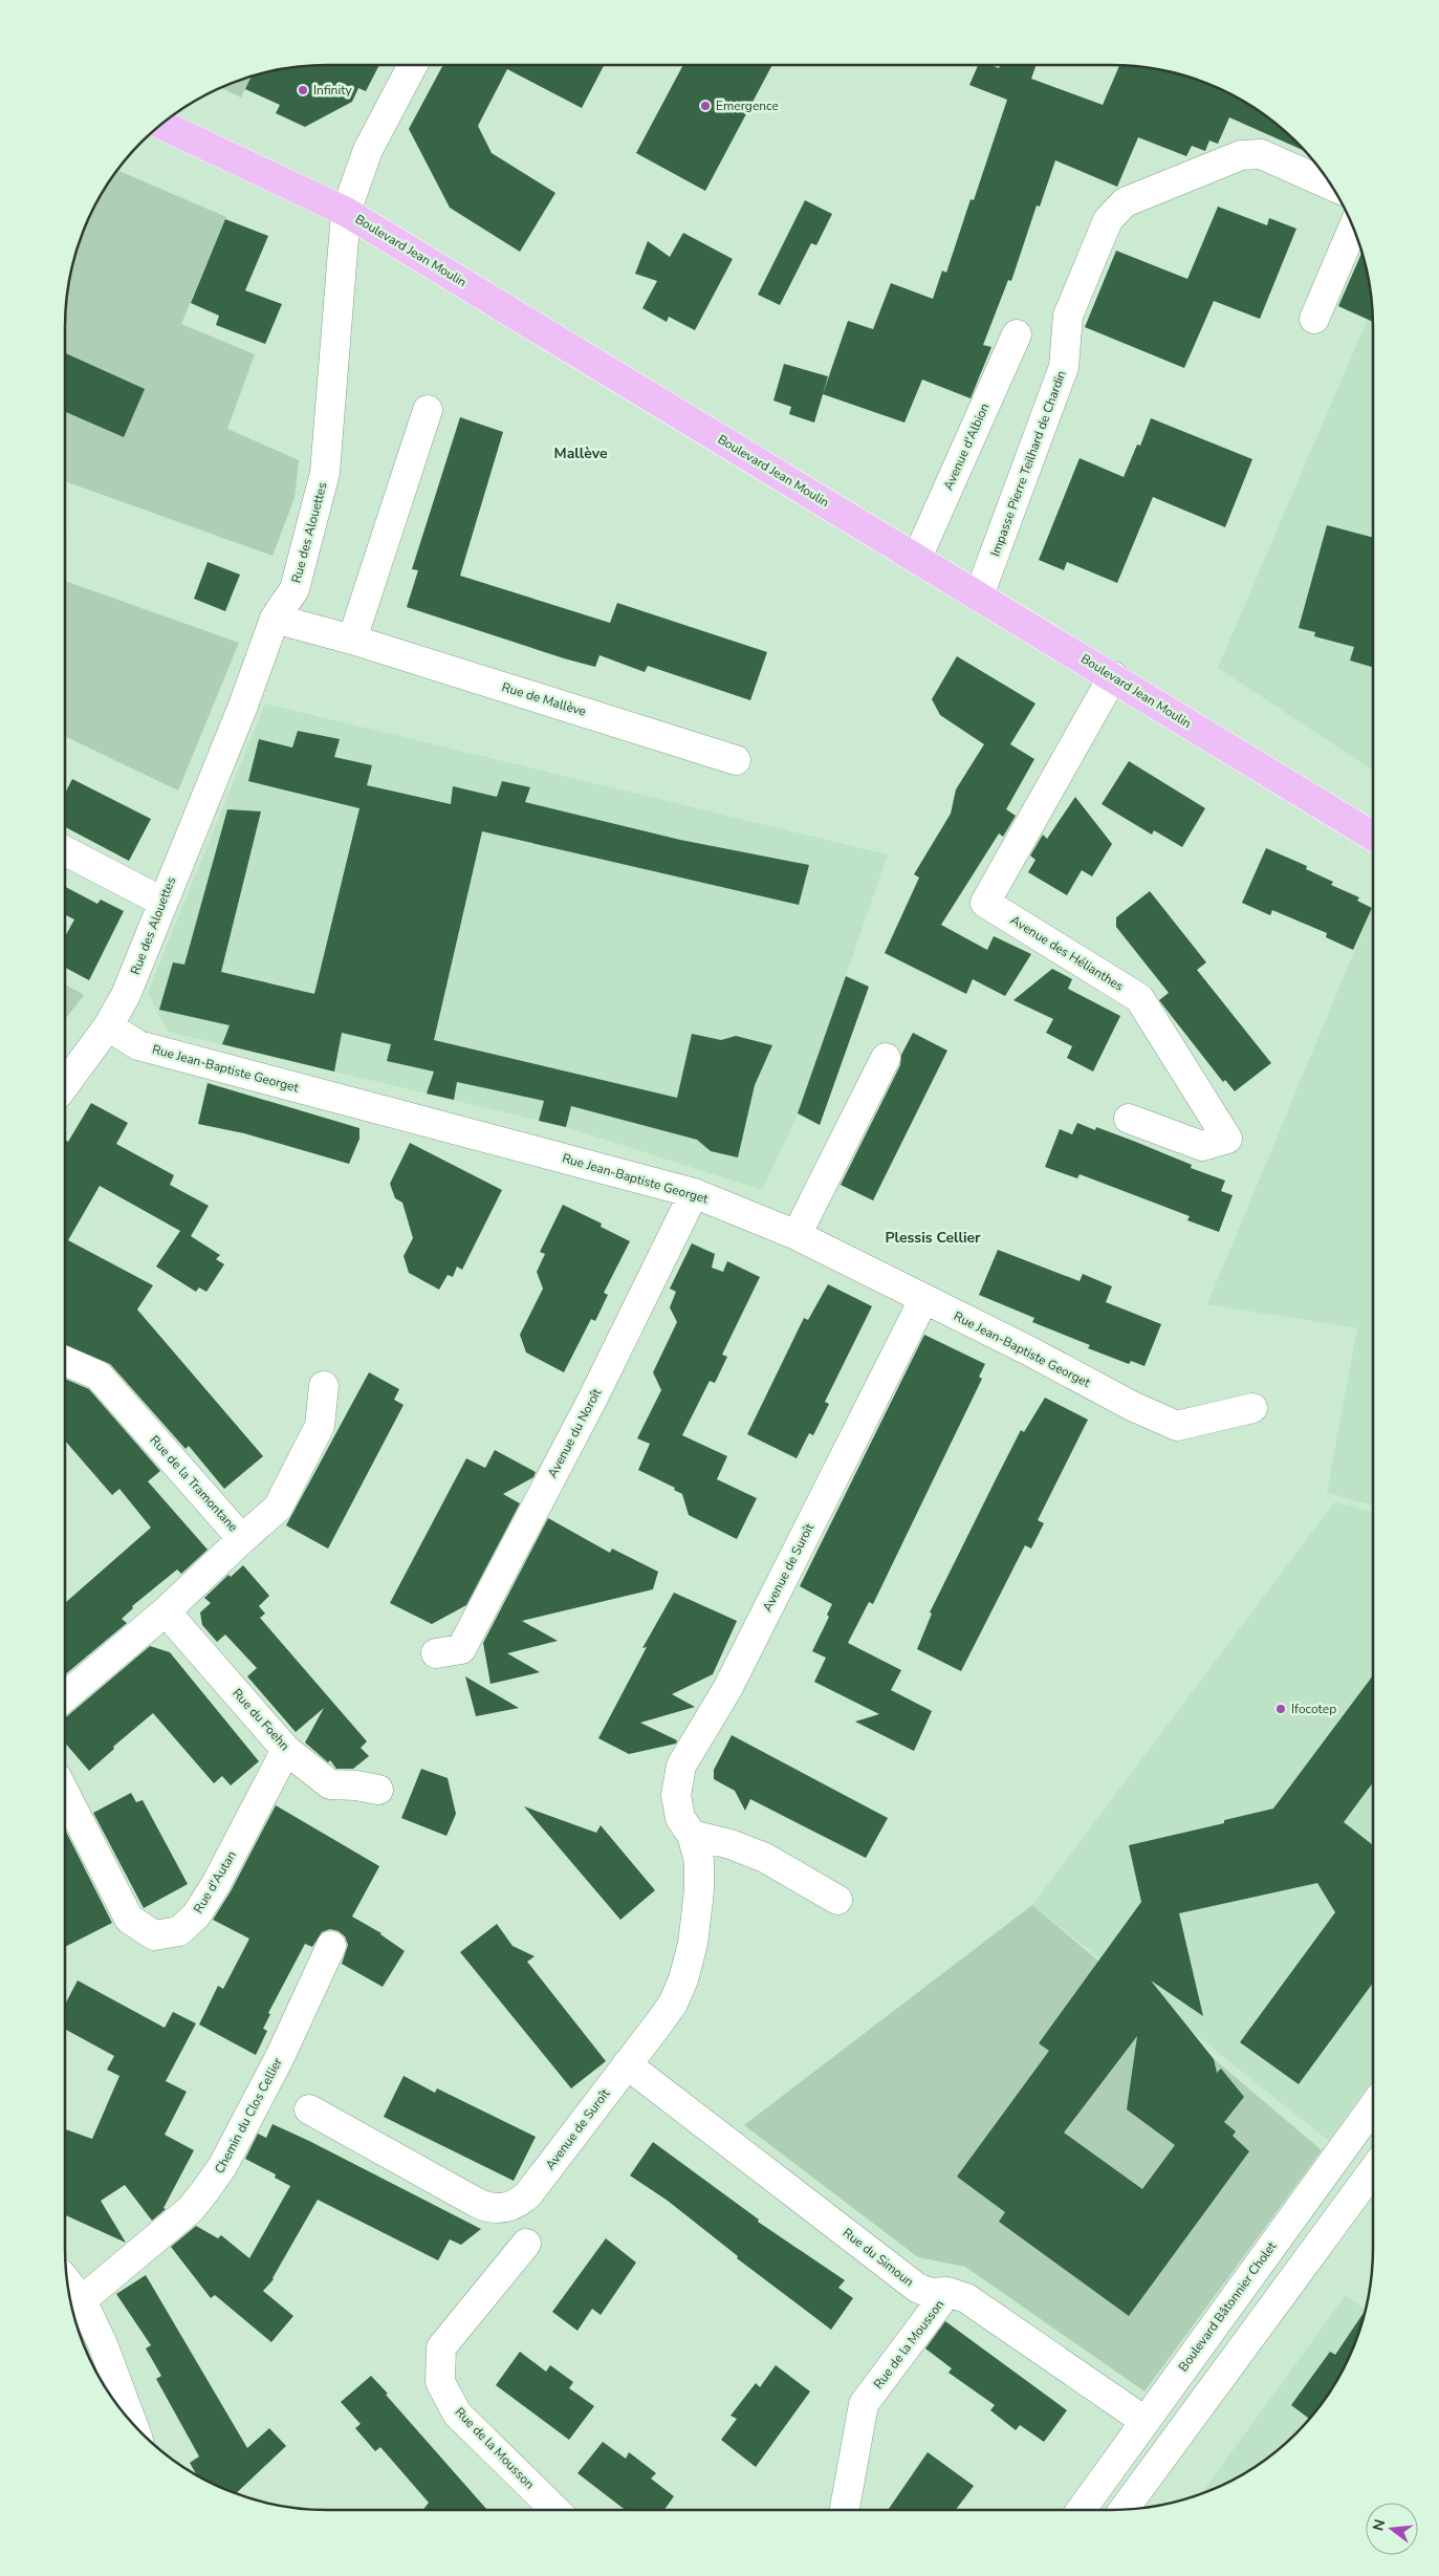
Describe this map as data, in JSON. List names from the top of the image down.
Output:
{
  "streets": {
    "main road": ["Boulevard Jean Moulin"],
    "street": [
      "Avenue d'Albion",
      "Impasse Pierre Teilhard de Chardin",
      "Rue des Alouettes",
      "Rue de Mallève",
      "Avenue des Hélianthes",
      "Rue Jean-Baptiste Georget",
      "Avenue du Noroît",
      "Rue de la Tramontane",
      "Avenue de Suroît",
      "Rue du Foehn",
      "Rue d'Autan",
      "Chemin du Clos Cellier",
      "Rue du Simoun",
      "Boulevard Bâtonnier Cholet",
      "Rue de la Mousson"
    ]
  },
  "crossings": [
    ["Boulevard Jean Moulin", "Avenue d'Albion"],
    ["Boulevard Jean Moulin", "Impasse Pierre Teilhard de Chardin"],
    ["Boulevard Jean Moulin", "Rue des Alouettes"],
    ["Boulevard Jean Moulin", "Avenue des Hélianthes"],
    ["Rue des Alouettes", "Rue de Mallève"],
    ["Rue des Alouettes", "Rue Jean-Baptiste Georget"],
    ["Rue Jean-Baptiste Georget", "Avenue du Noroît"],
    ["Rue Jean-Baptiste Georget", "Avenue de Suroît"],
    ["Avenue de Suroît", "Rue du Simoun"],
    ["Rue du Foehn", "Rue d'Autan"],
    ["Rue du Simoun", "Boulevard Bâtonnier Cholet"],
    ["Rue du Simoun", "Rue de la Mousson"]
  ],
  "districts": ["Mallève", "Plessis Cellier"],
  "places": ["Infinity", "Emergence", "Ifocotep"],
  "north": "left"
}
